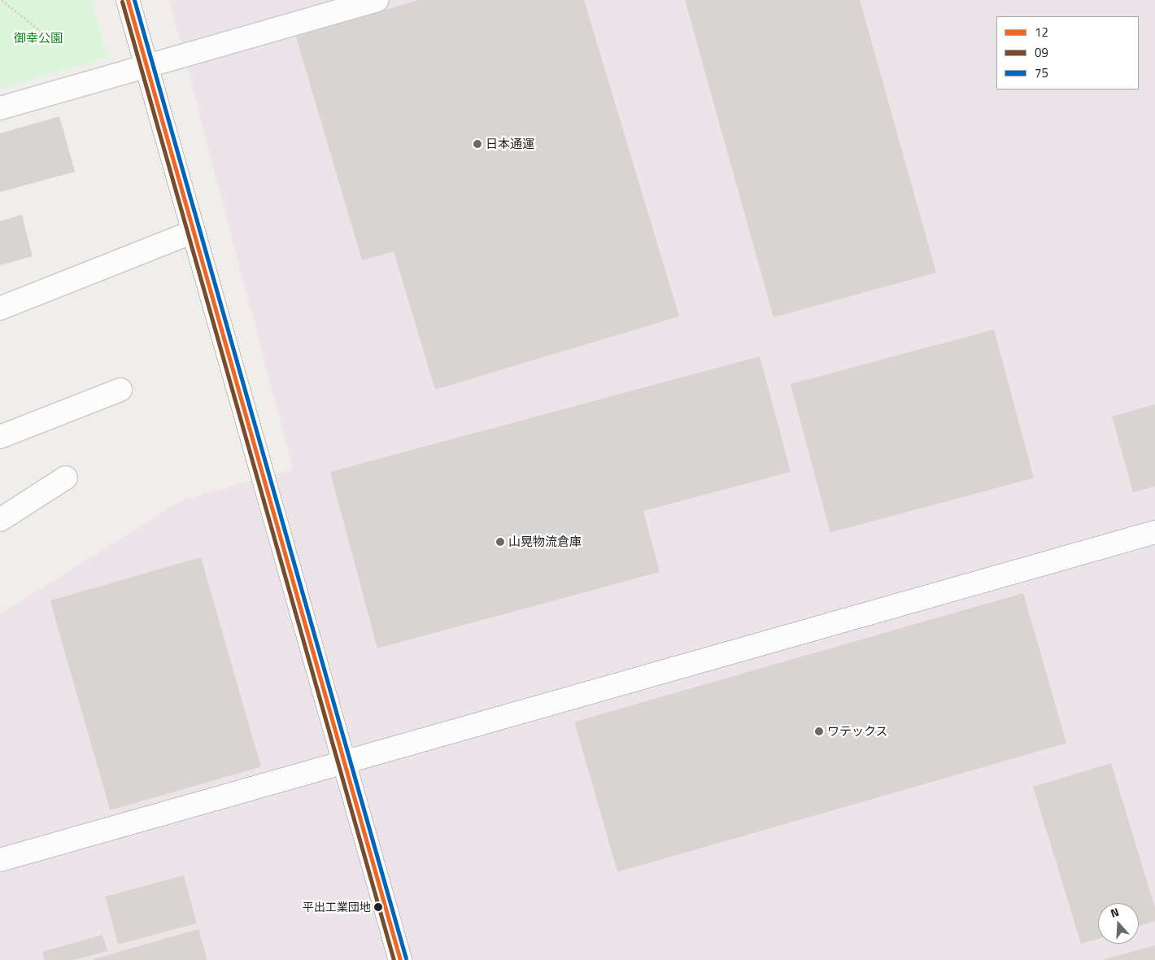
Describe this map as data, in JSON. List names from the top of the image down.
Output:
{
  "parks": ["御幸公園"],
  "places": [
    "日本通運",
    "山晃物流倉庫",
    "ワテックス",
    "平出工業団地"
  ],
  "lines": ["transit line 12", "transit line 75", "transit line 09"],
  "legend": ["12", "09", "75"],
  "north": "top"
}
